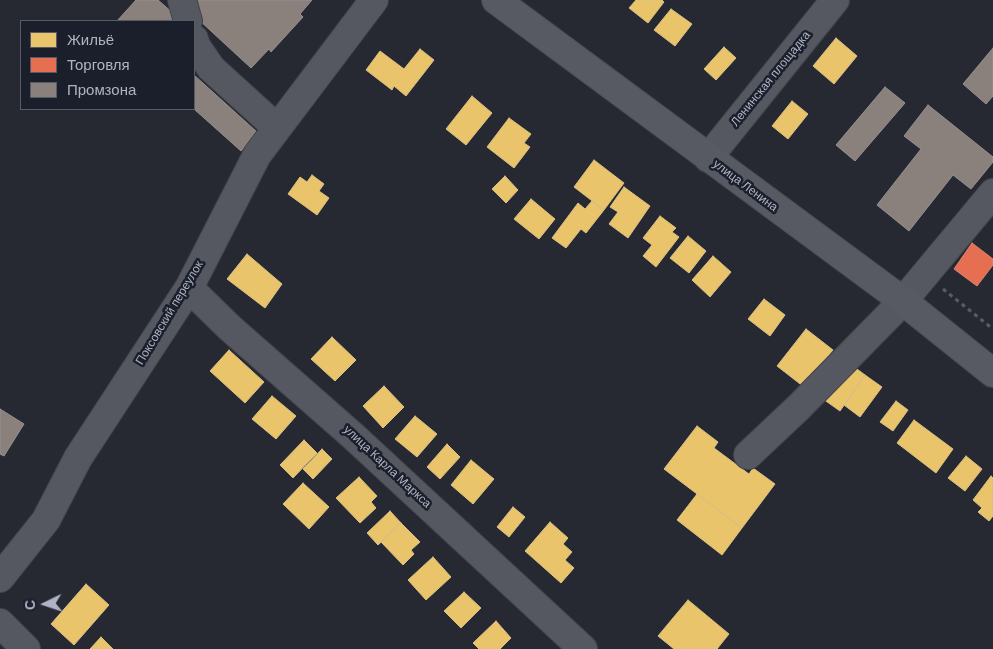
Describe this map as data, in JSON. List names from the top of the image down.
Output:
{
  "streets": {
    "main road": ["улица Ленина"],
    "street": ["Ленинская площадка", "Поксовский переулок", "улица Карла Маркса"]
  },
  "crossings": [
    ["Ленинская площадка", "улица Ленина"],
    ["Поксовский переулок", "улица Карла Маркса"]
  ],
  "legend": ["Жильё", "Торговля", "Промзона"],
  "north": "left"
}
